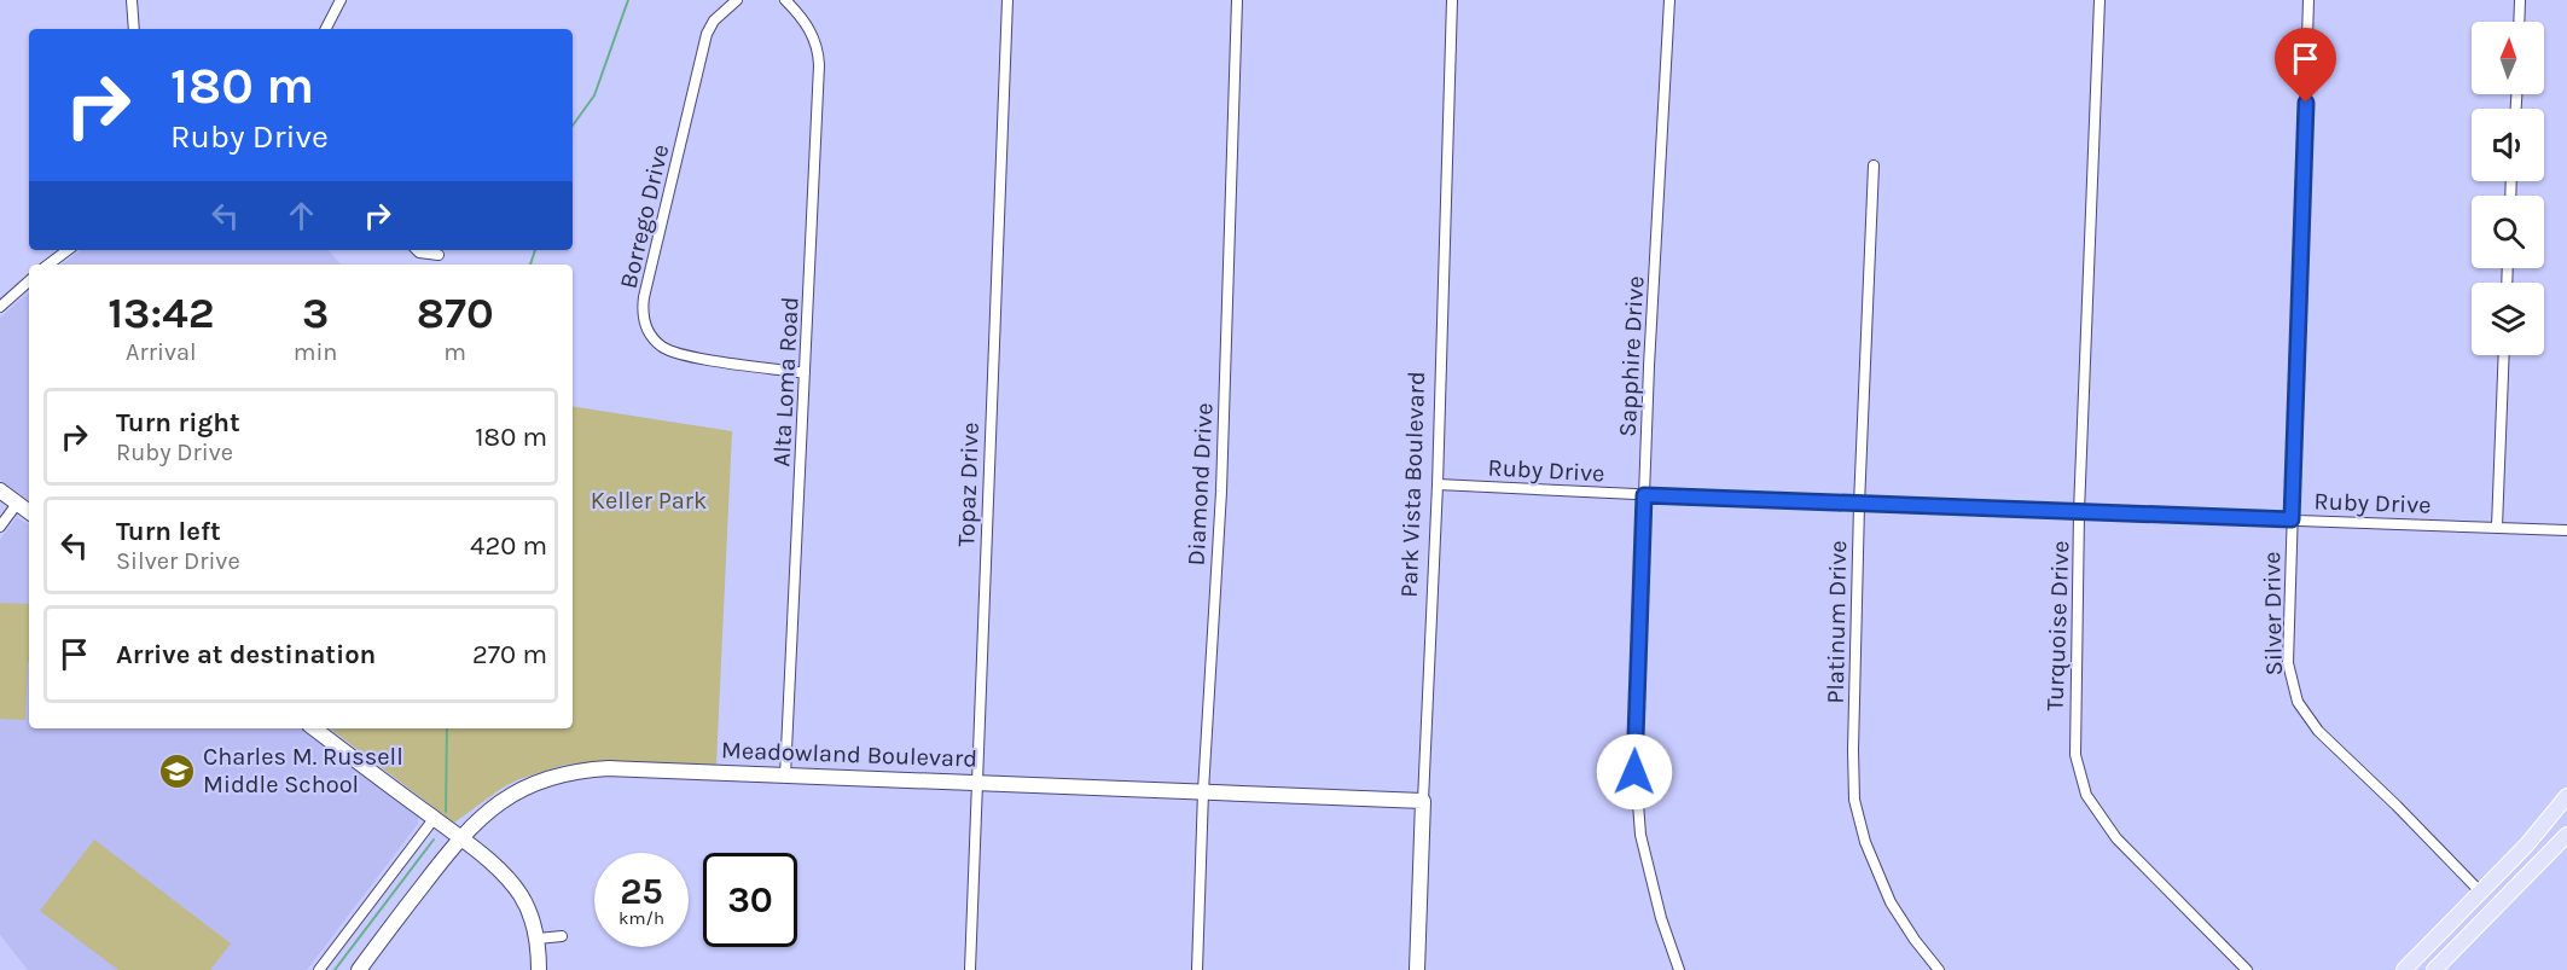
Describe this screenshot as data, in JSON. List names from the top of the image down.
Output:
{
  "streets": {
    "street": [
      "Borrego Drive",
      "Sapphire Drive",
      "Alta Loma Road",
      "Ruby Drive",
      "Topaz Drive",
      "Diamond Drive",
      "Park Vista Boulevard",
      "Silver Drive",
      "Platinum Drive",
      "Turquoise Drive",
      "Meadowland Boulevard"
    ]
  },
  "crossings": [
    ["Borrego Drive", "Alta Loma Road"],
    ["Sapphire Drive", "Ruby Drive"],
    ["Alta Loma Road", "Meadowland Boulevard"],
    ["Ruby Drive", "Park Vista Boulevard"],
    ["Ruby Drive", "Silver Drive"],
    ["Ruby Drive", "Platinum Drive"],
    ["Ruby Drive", "Turquoise Drive"],
    ["Topaz Drive", "Meadowland Boulevard"],
    ["Diamond Drive", "Meadowland Boulevard"],
    ["Park Vista Boulevard", "Meadowland Boulevard"]
  ],
  "parks": ["Keller Park"],
  "places": {
    "school or university": ["Charles M. Russell Middle School"]
  },
  "north": "top",
  "page": {
    "turn": ["180 m", "Ruby Drive"],
    "eta": [
      "13:42",
      "Arrival",
      "3",
      "min",
      "870",
      "m"
    ],
    "list": [
      {
        "name": "Turn right",
        "note": "Ruby Drive",
        "value": "180 m"
      },
      {
        "name": "Turn left",
        "note": "Silver Drive",
        "value": "420 m"
      },
      {
        "name": "Arrive at destination",
        "value": "270 m"
      }
    ],
    "speed": "25 km/h",
    "limit": "30"
  }
}
